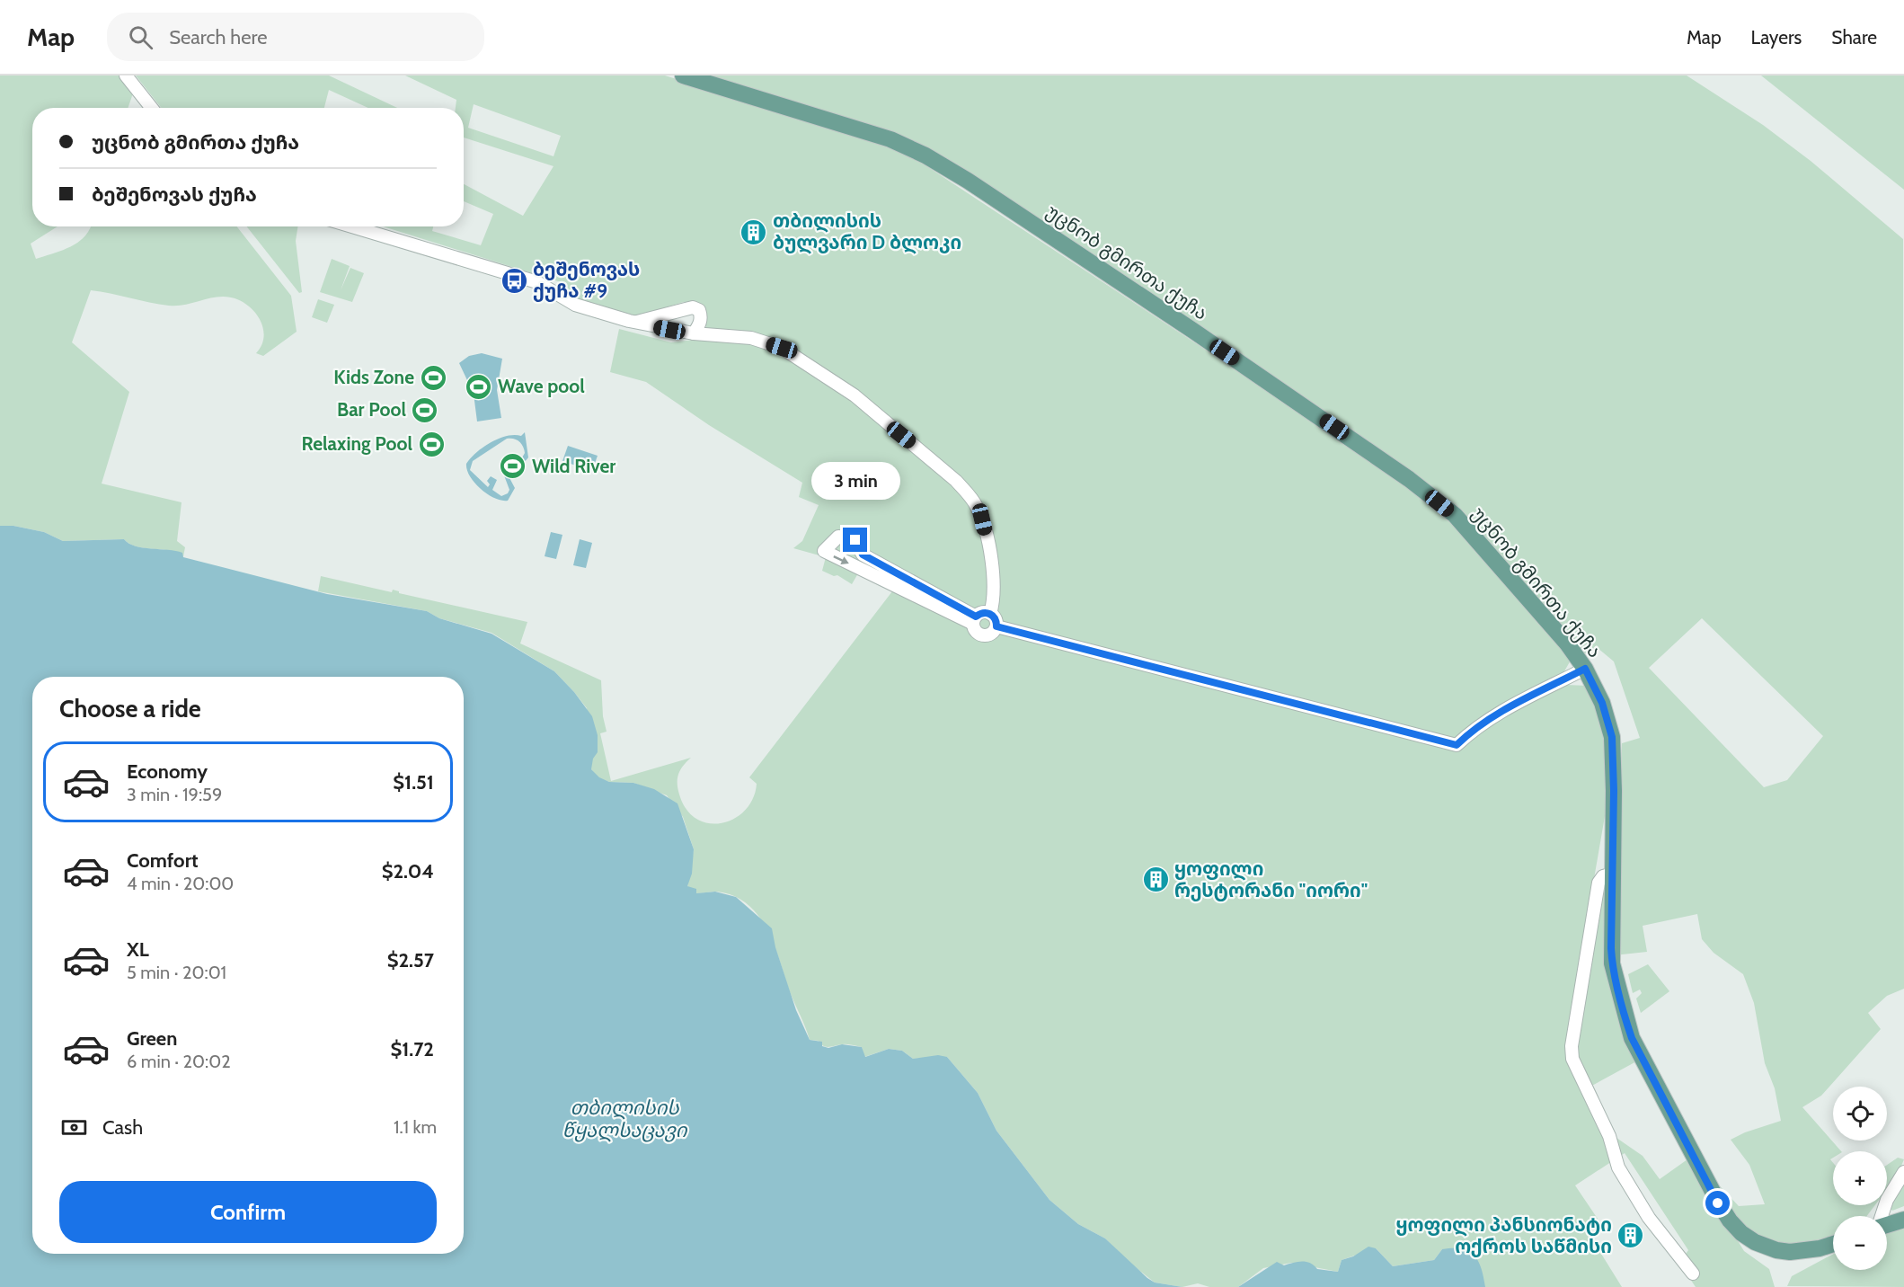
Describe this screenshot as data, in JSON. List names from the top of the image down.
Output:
{
  "streets": {
    "main road": ["უცნობ გმირთა ქუჩა"]
  },
  "water": ["თბილისის წყალსაცავი"],
  "places": {
    "building": ["თბილისის ბულვარი D ბლოკი", "ყოფილი რესტორანი \"იორი\"", "ყოფილი პანსიონატი ოქროს საწმისი"],
    "bus stop": ["ბეშენოვას ქუჩა #9"],
    "sports": [
      "Kids Zone",
      "Wave pool",
      "Bar Pool",
      "Relaxing Pool",
      "Wild River"
    ]
  },
  "page": {
    "header": "Map",
    "search": "Search here",
    "nav": ["Map", "Layers", "Share"],
    "banner": ["უცნობ გმირთა ქუჩა", "ბეშენოვას ქუჩა"],
    "bubble": "3 min",
    "heading": "Choose a ride",
    "list": [
      {
        "name": "Economy",
        "note": "3 min · 19:59",
        "value": "$1.51"
      },
      {
        "name": "Comfort",
        "note": "4 min · 20:00",
        "value": "$2.04"
      },
      {
        "name": "XL",
        "note": "5 min · 20:01",
        "value": "$2.57"
      },
      {
        "name": "Green",
        "note": "6 min · 20:02",
        "value": "$1.72"
      }
    ],
    "map_buttons": ["+", "−"],
    "pay": ["Cash", "1.1 km"],
    "buttons": "Confirm"
  }
}
